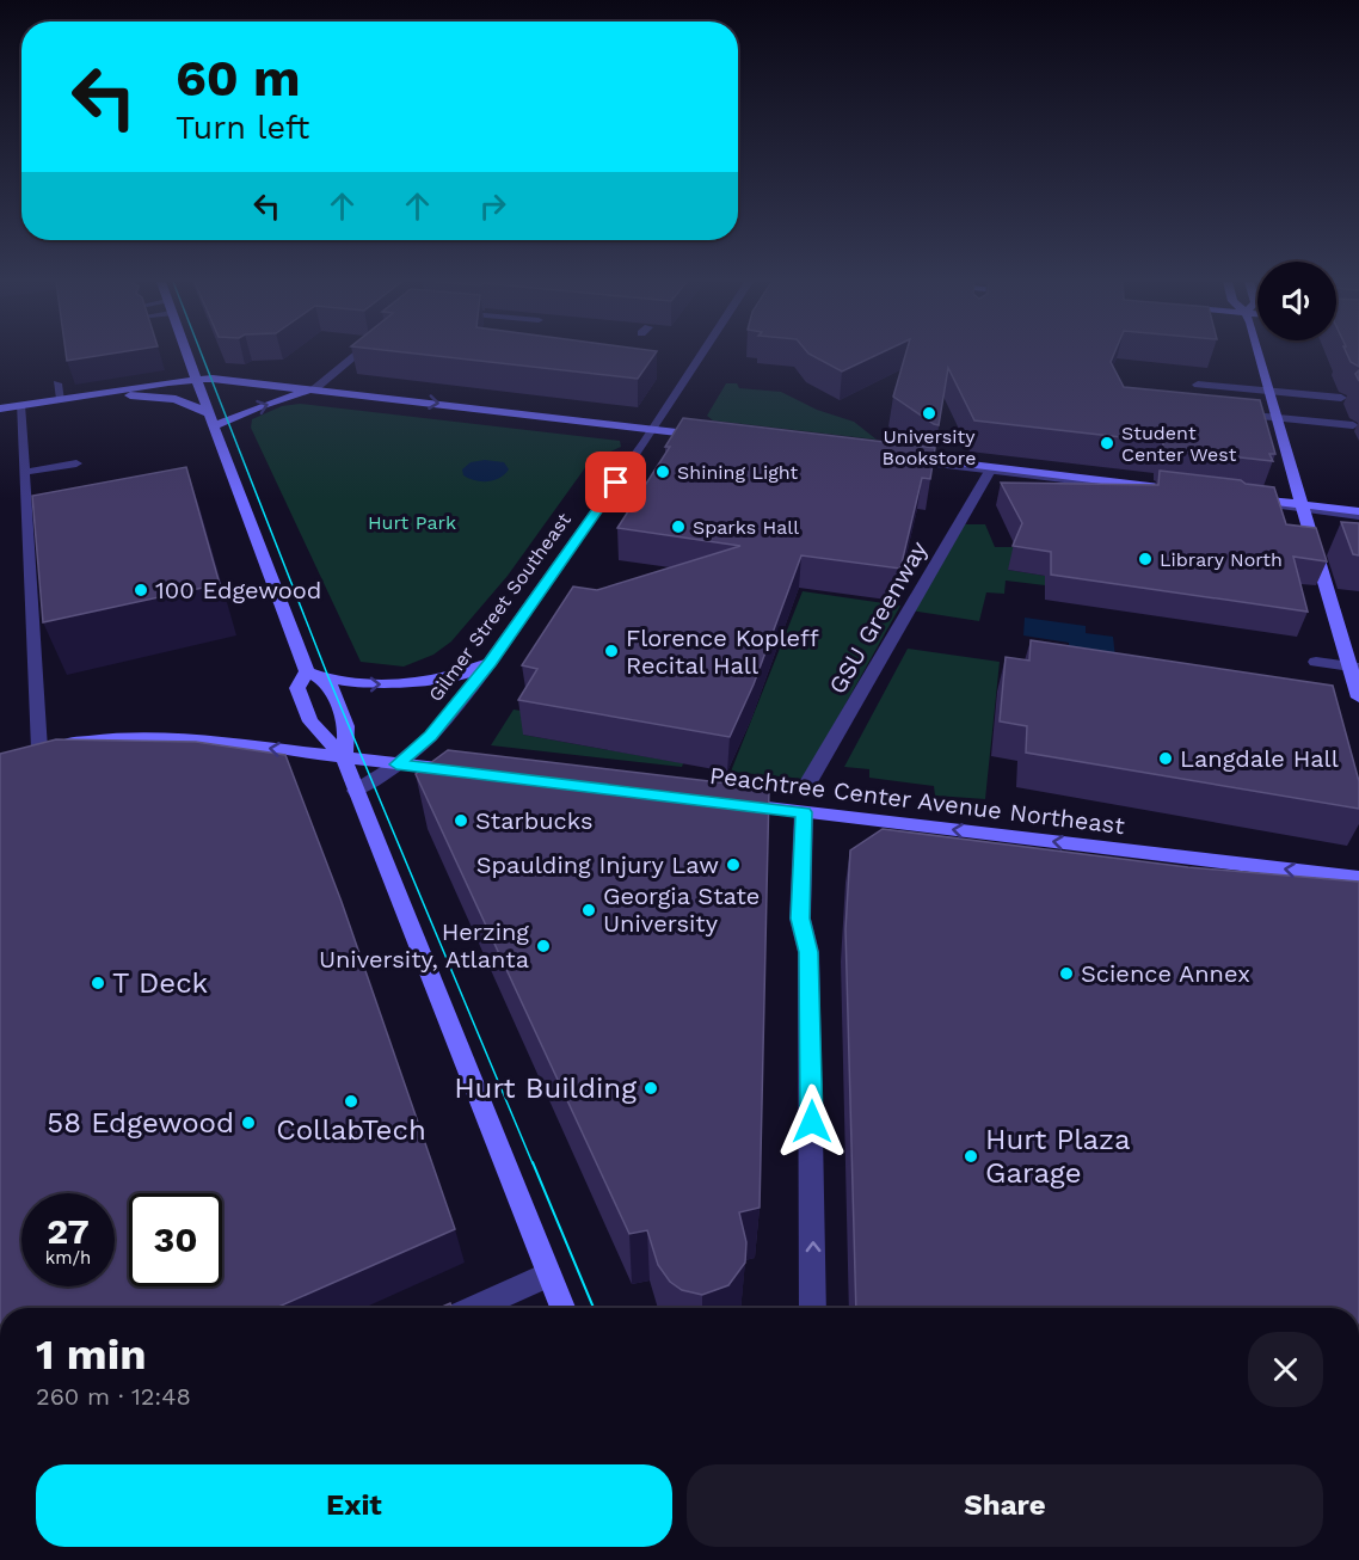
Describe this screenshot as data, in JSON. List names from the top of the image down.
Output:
{
  "streets": {
    "main road": ["Peachtree Center Avenue Northeast"],
    "street": ["Gilmer Street Southeast", "GSU Greenway"]
  },
  "one_way": ["Peachtree Center Avenue Northeast"],
  "parks": ["Hurt Park"],
  "places": [
    "University Bookstore",
    "Student Center West",
    "Shining Light",
    "Sparks Hall",
    "Library North",
    "100 Edgewood",
    "Florence Kopleff Recital Hall",
    "Langdale Hall",
    "Starbucks",
    "Spaulding Injury Law",
    "Georgia State University",
    "Herzing University, Atlanta",
    "Science Annex",
    "T Deck",
    "Hurt Building",
    "CollabTech",
    "58 Edgewood",
    "Hurt Plaza Garage"
  ],
  "page": {
    "turn": ["60 m", "Turn left"],
    "speed": "27 km/h",
    "limit": "30",
    "heading": ["1 min", "260 m · 12:48"],
    "buttons": ["Exit", "Share"]
  }
}
